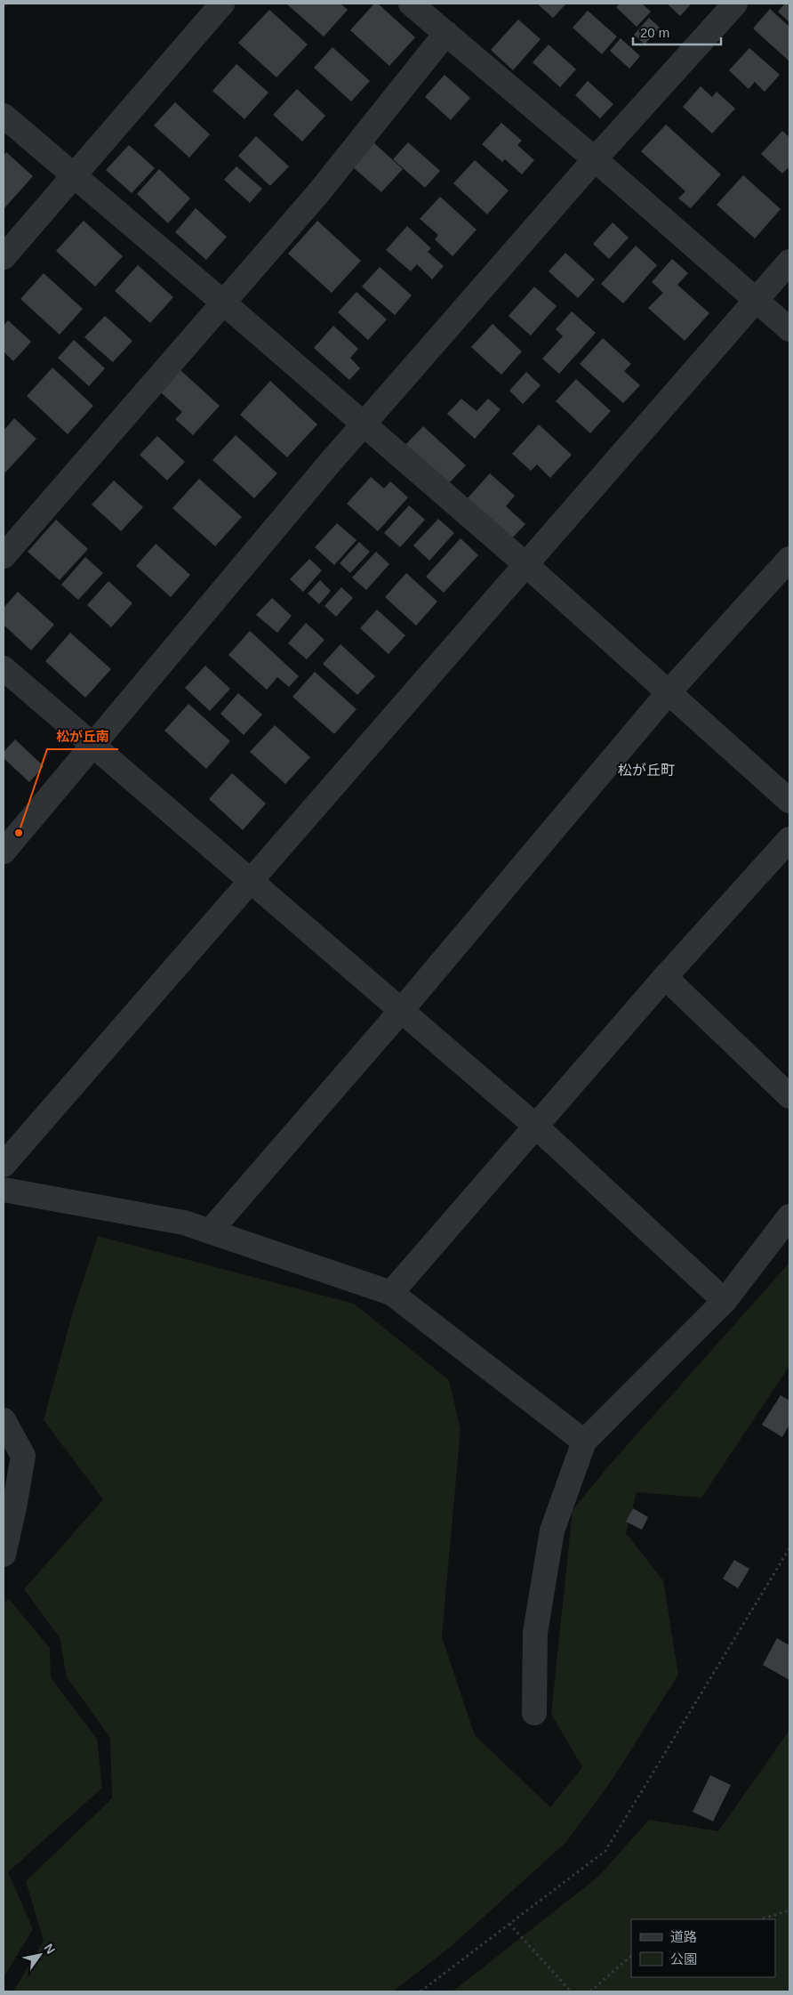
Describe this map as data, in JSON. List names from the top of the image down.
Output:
{
  "districts": ["松が丘町"],
  "places": ["松が丘南"],
  "legend": ["道路", "公園"],
  "scale_bar": "20 m",
  "north": "top right"
}
